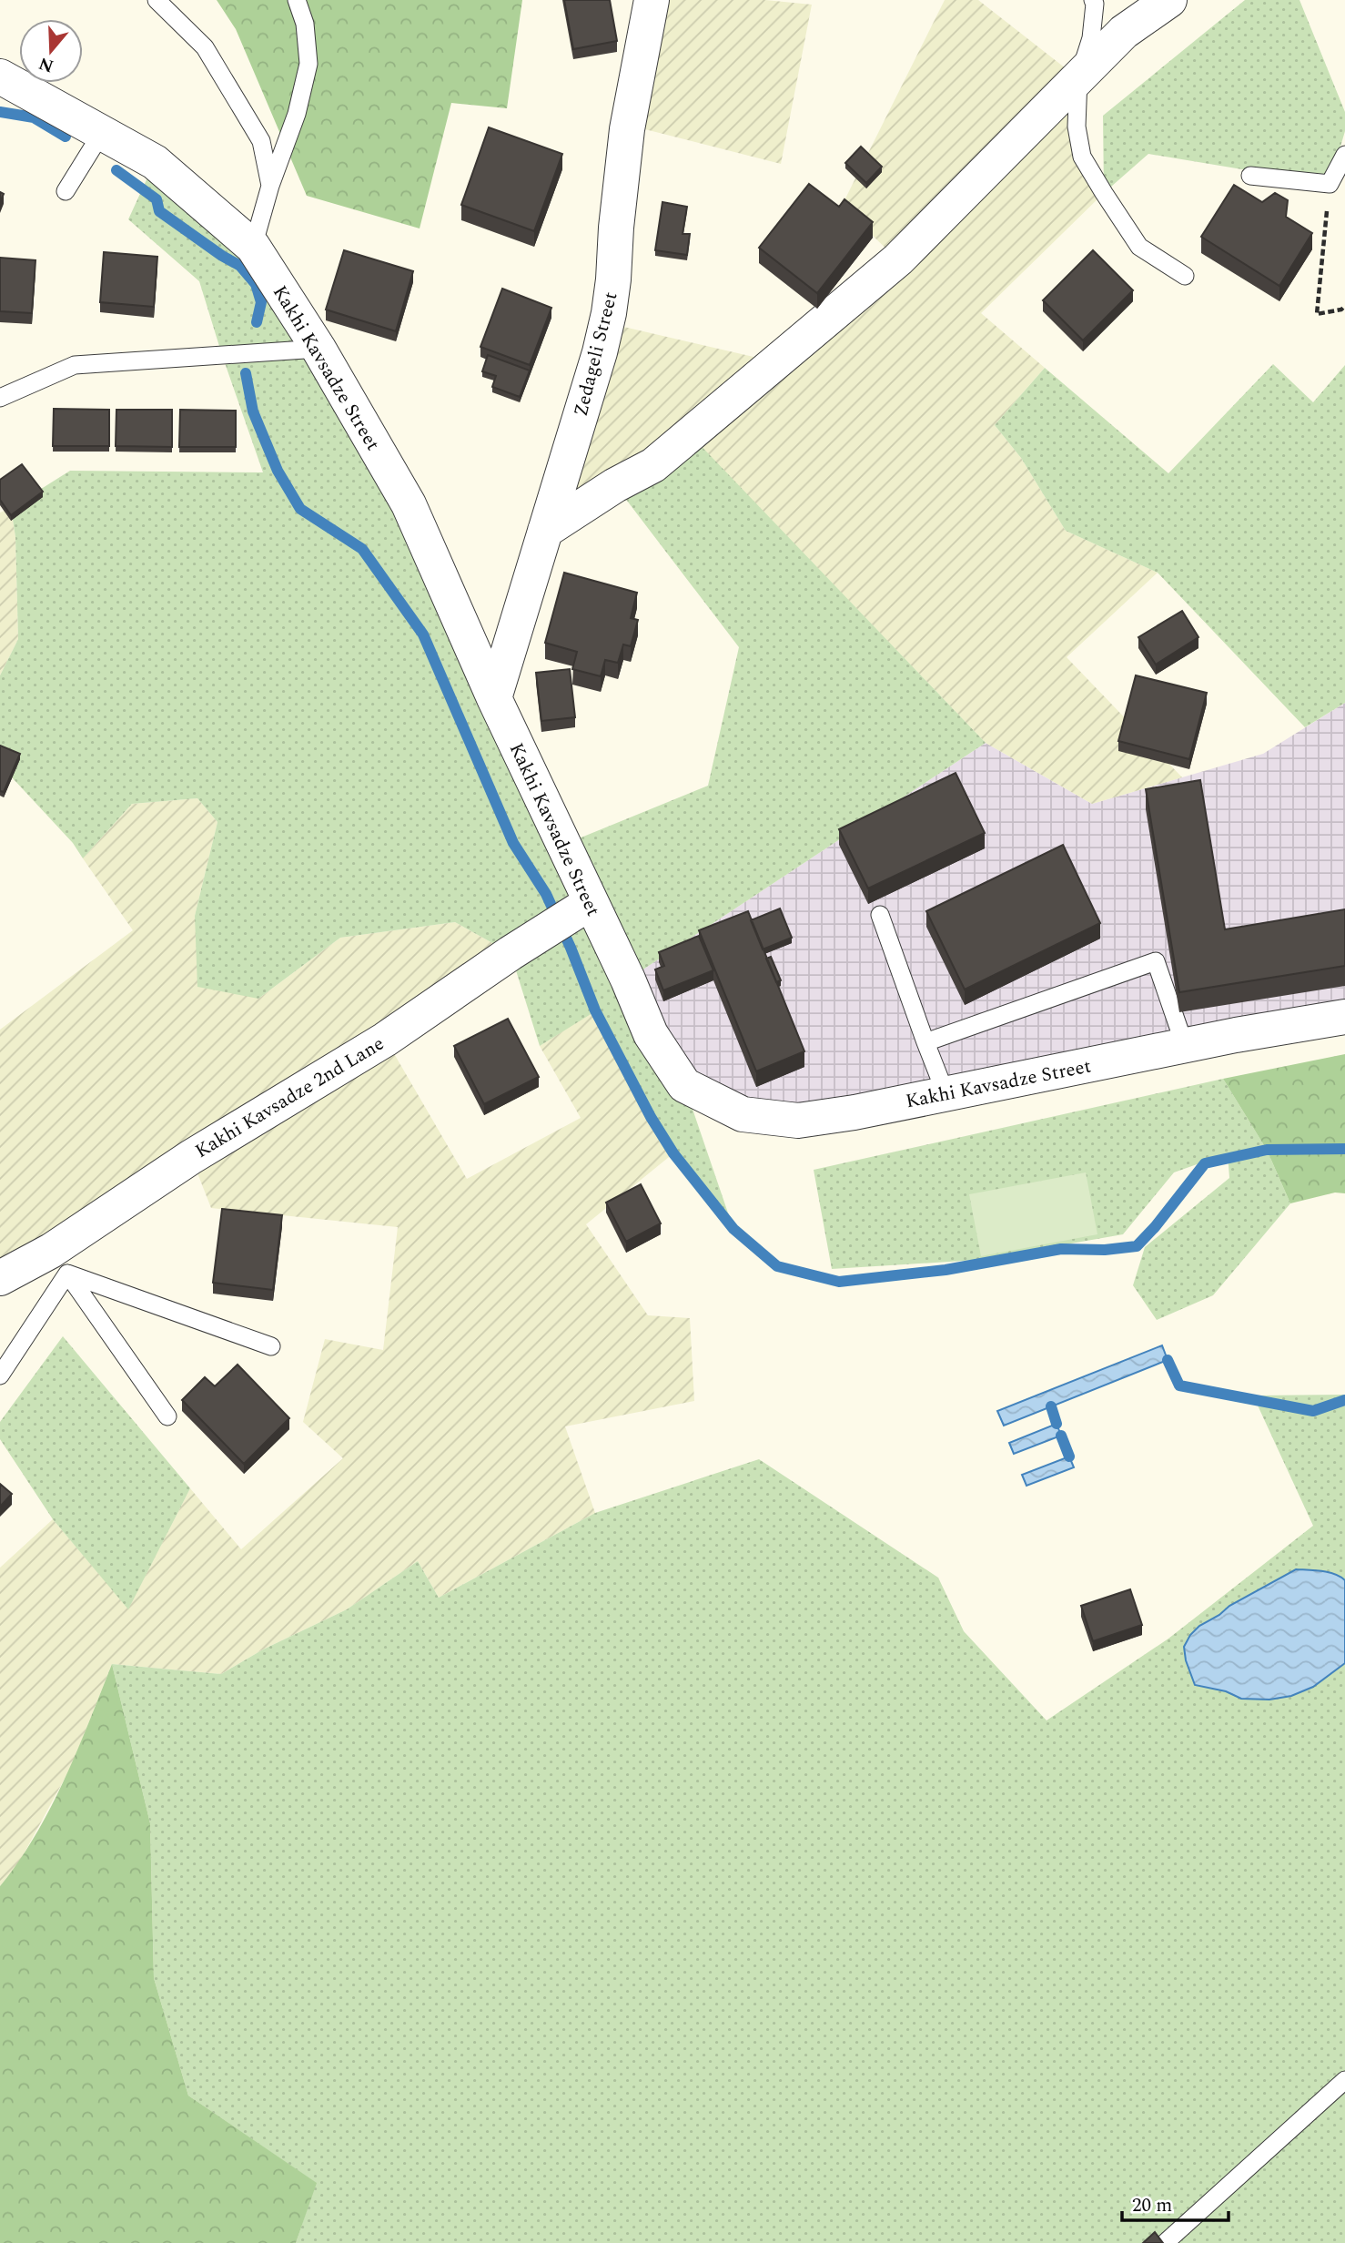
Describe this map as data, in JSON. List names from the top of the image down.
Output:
{
  "streets": {
    "street": ["Zedageli Street", "Kakhi Kavsadze Street", "Kakhi Kavsadze 2nd Lane"]
  },
  "crossings": [
    ["Zedageli Street", "Kakhi Kavsadze Street"],
    ["Kakhi Kavsadze Street", "Kakhi Kavsadze 2nd Lane"]
  ],
  "scale_bar": "20 m",
  "north": "bottom"
}
